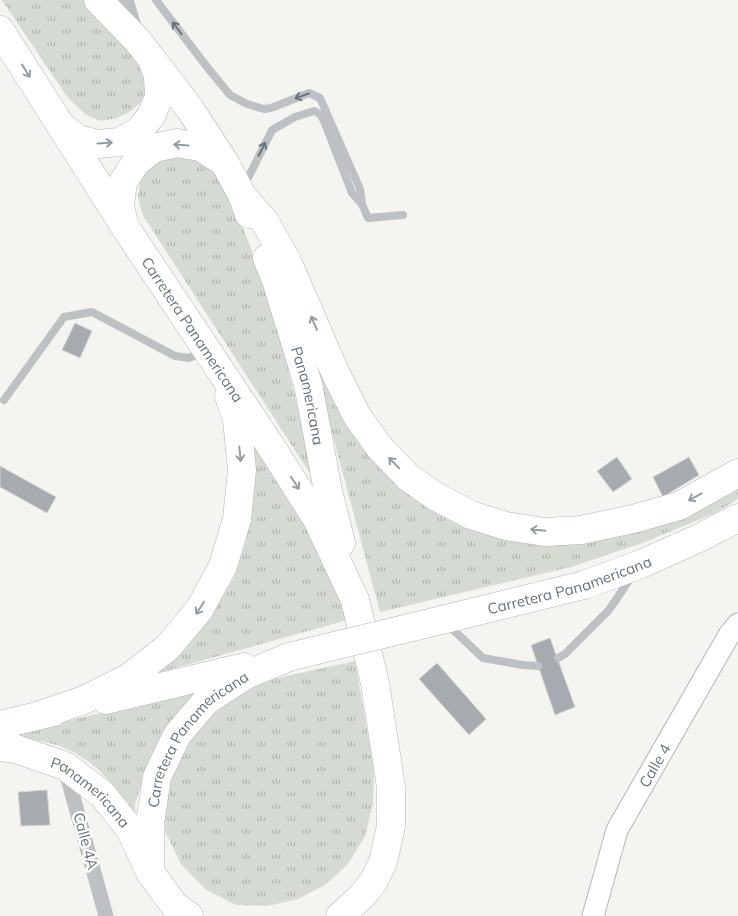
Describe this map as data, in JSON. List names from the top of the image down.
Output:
{
  "streets": {
    "highway": ["Carretera Panamericana", "Panamericana"],
    "street": ["Calle 4", "Calle 4A"]
  },
  "crossings": [
    ["Carretera Panamericana", "Panamericana"],
    ["Panamericana", "Calle 4A"]
  ]
}
